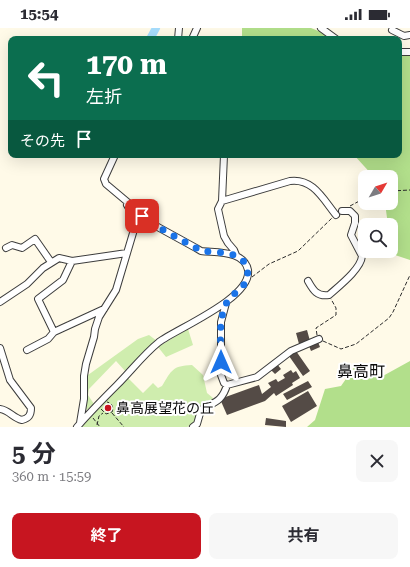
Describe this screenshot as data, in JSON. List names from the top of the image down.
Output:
{
  "districts": ["鼻高町"],
  "places": ["鼻高展望花の丘"],
  "north": "top right",
  "page": {
    "status": "15:54",
    "turn": ["170 m", "左折"],
    "then": "その先",
    "heading": ["5 分", "360 m · 15:59"],
    "buttons": ["終了", "共有"]
  }
}
